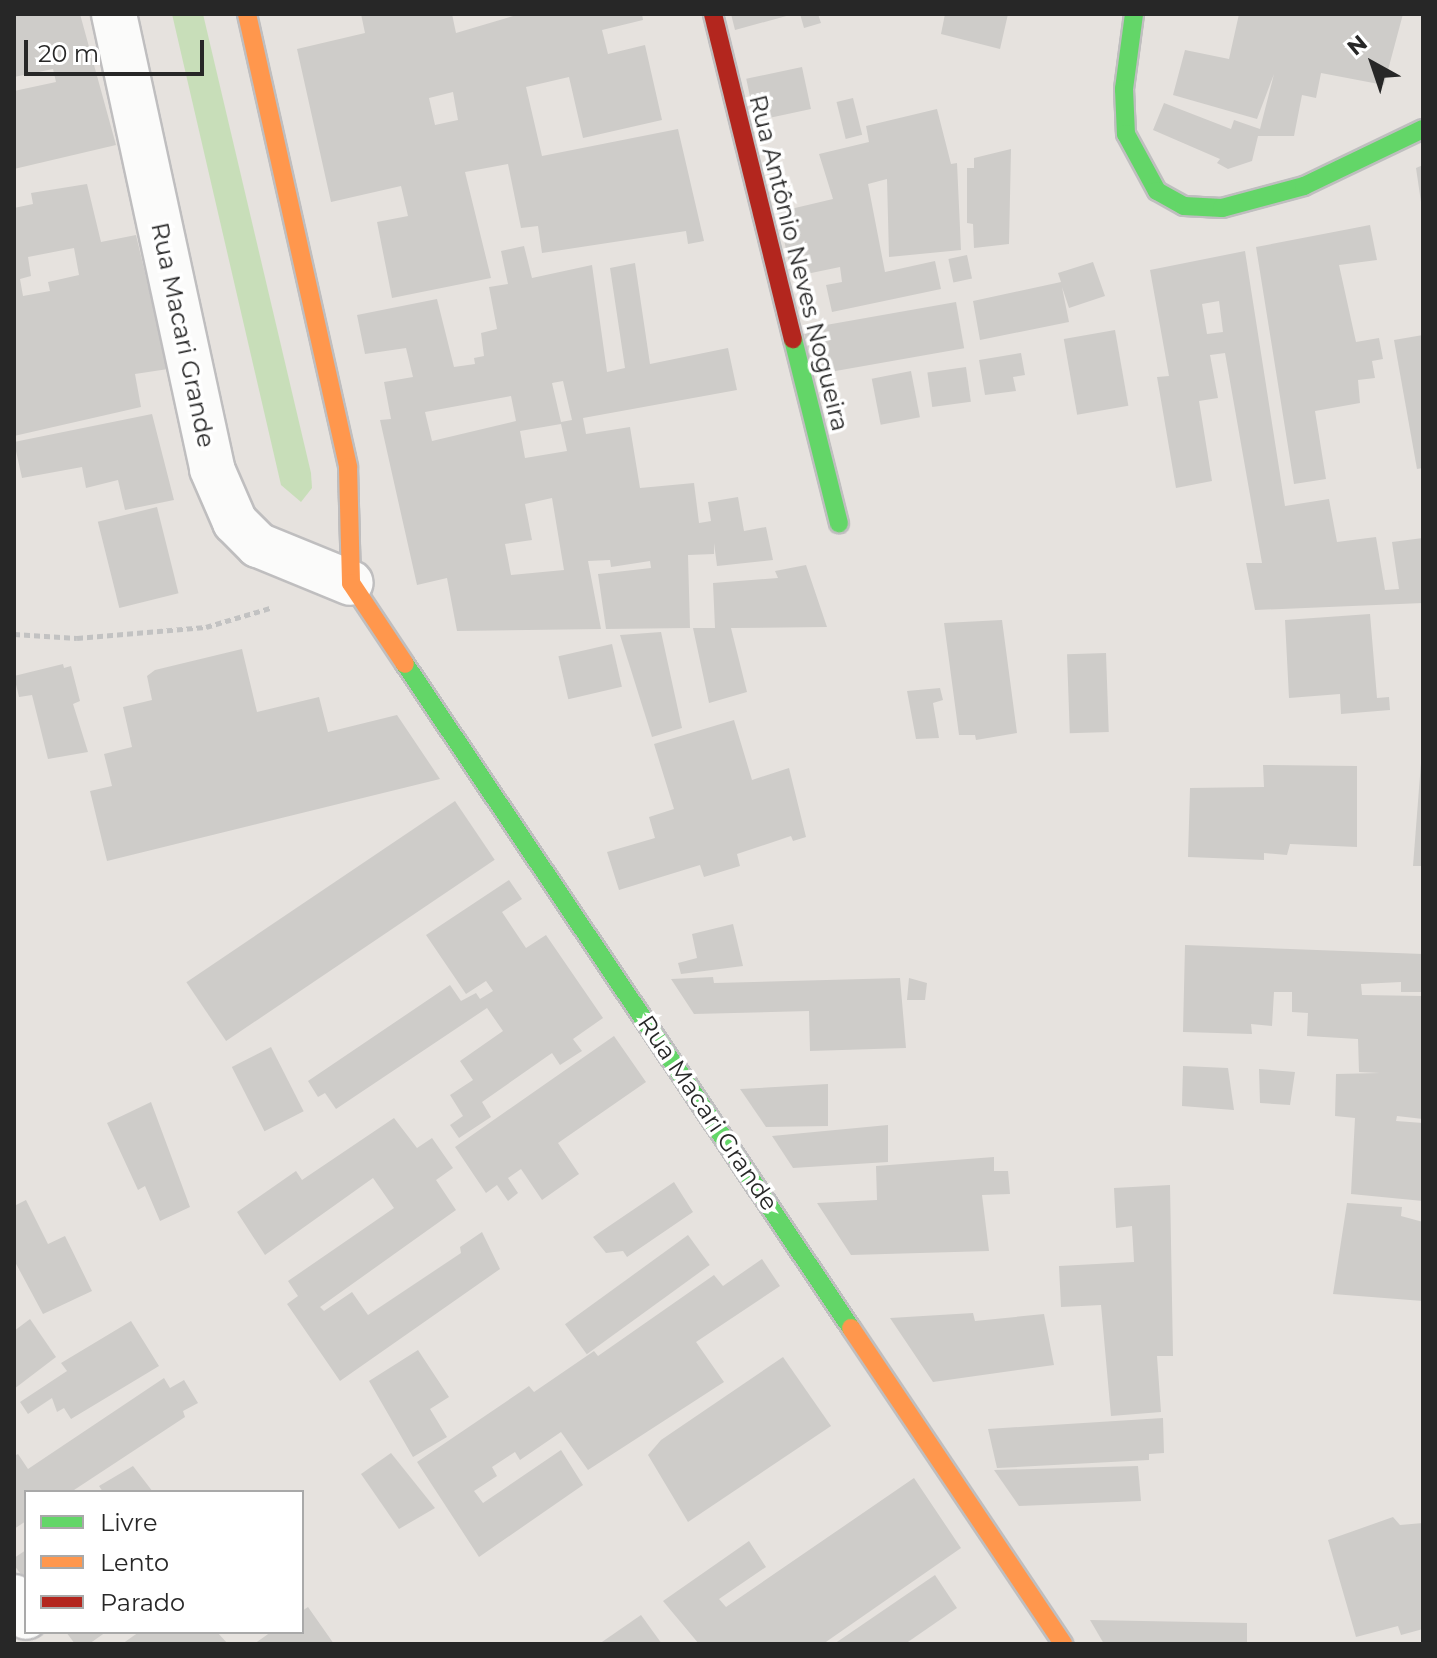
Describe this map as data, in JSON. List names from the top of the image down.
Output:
{
  "streets": {
    "street": ["Rua Antônio Neves Nogueira", "Rua Macari Grande"]
  },
  "legend": ["Livre", "Lento", "Parado"],
  "scale_bar": "20 m",
  "north": "top left"
}
